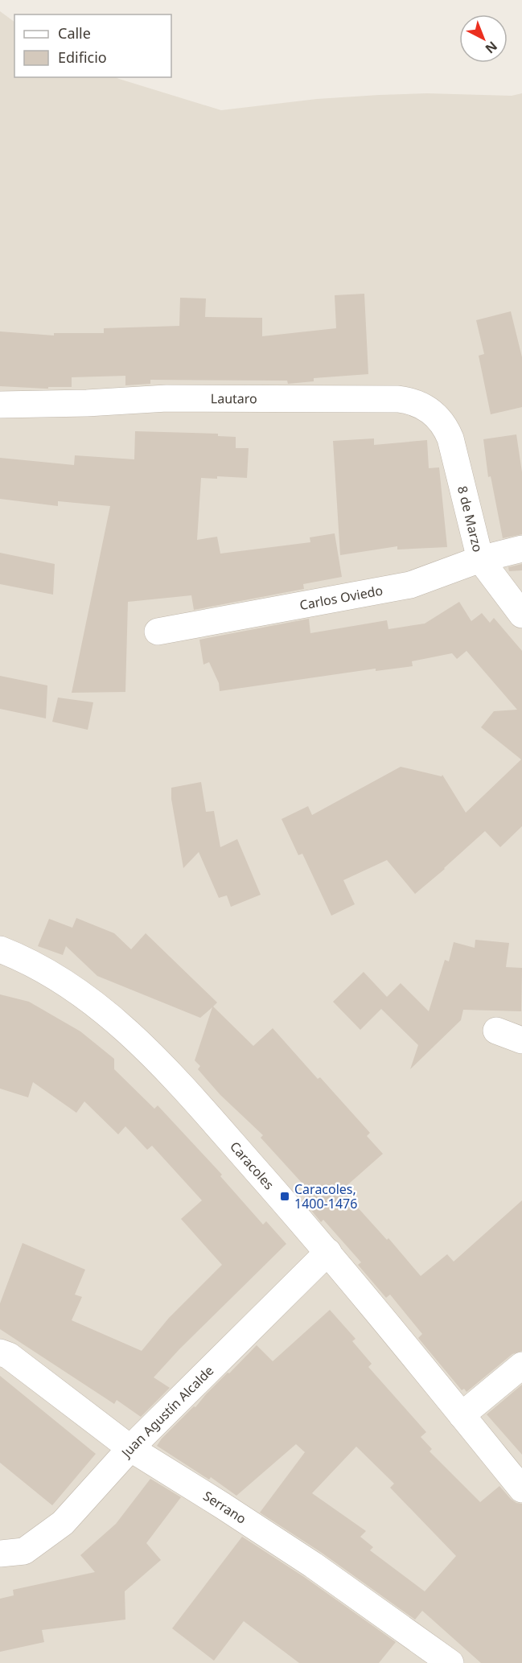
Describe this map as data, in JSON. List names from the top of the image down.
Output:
{
  "streets": {
    "street": [
      "Lautaro",
      "8 de Marzo",
      "Carlos Oviedo",
      "Caracoles",
      "Juan Agustín Alcalde",
      "Serrano"
    ]
  },
  "crossings": [
    ["Lautaro", "8 de Marzo"],
    ["8 de Marzo", "Carlos Oviedo"],
    ["Caracoles", "Juan Agustín Alcalde"],
    ["Juan Agustín Alcalde", "Serrano"]
  ],
  "places": {
    "transit": ["Caracoles, 1400-1476"]
  },
  "legend": ["Calle", "Edificio"],
  "north": "bottom right"
}
